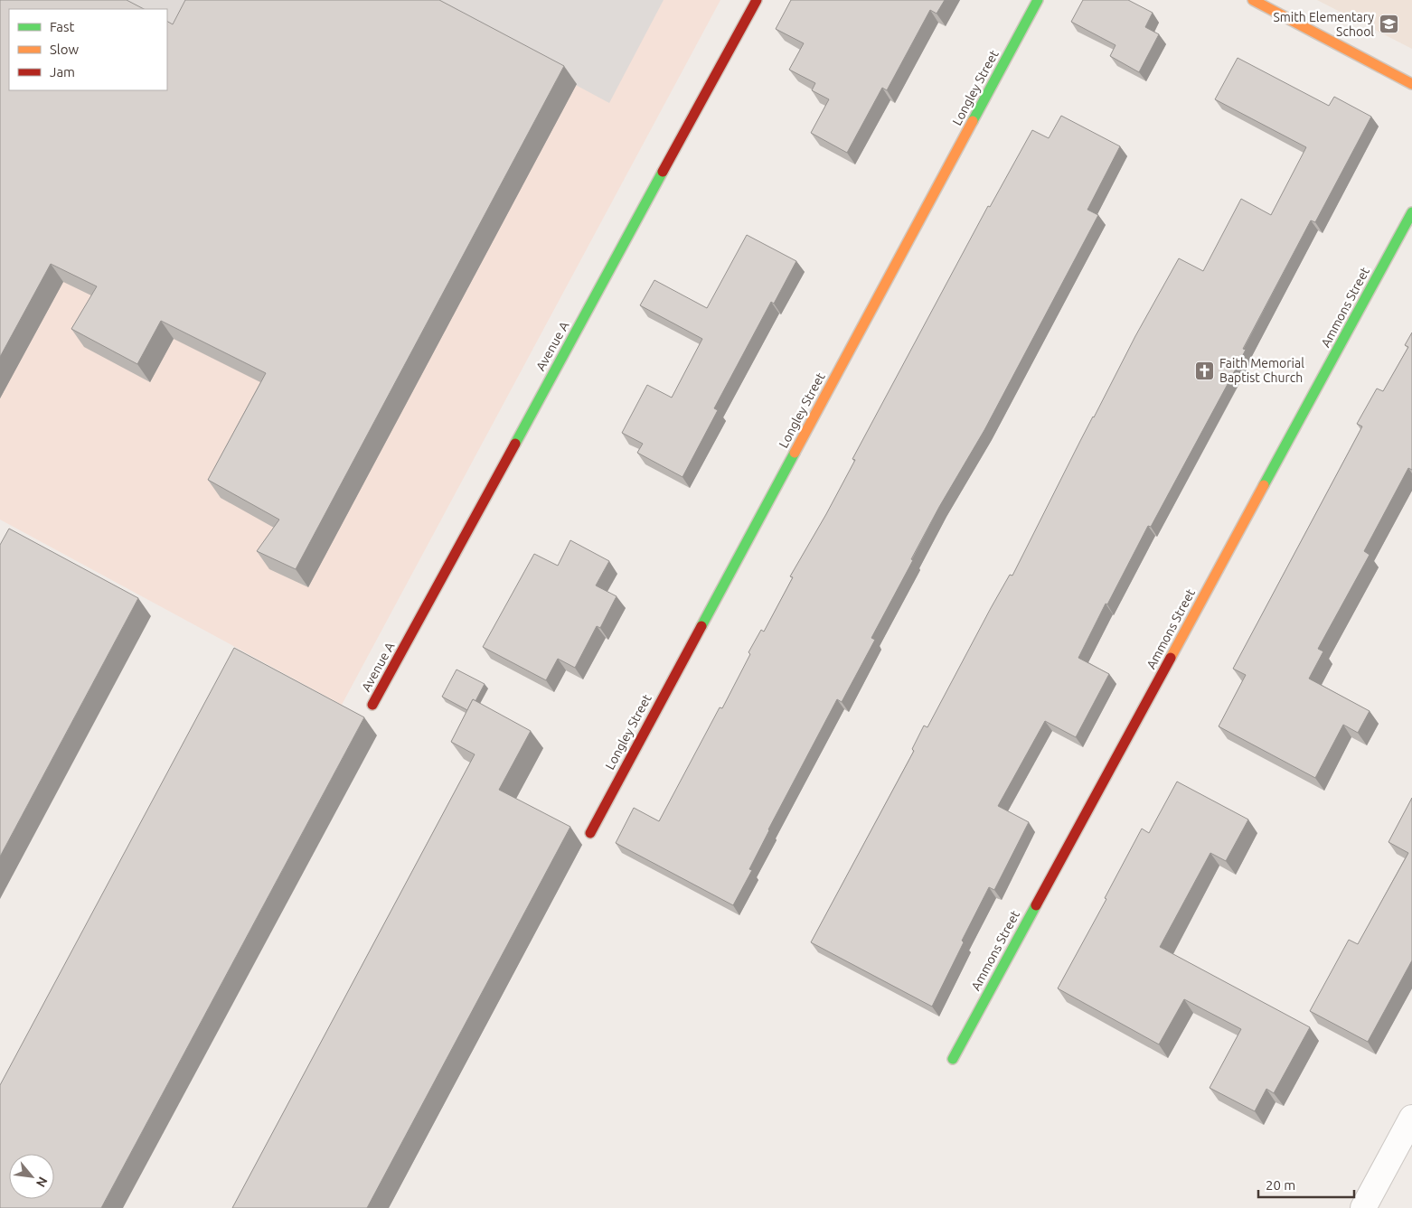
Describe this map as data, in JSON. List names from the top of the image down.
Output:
{
  "streets": {
    "street": ["Longley Street", "Ammons Street", "Avenue A"]
  },
  "places": {
    "school or university": ["Smith Elementary School"],
    "church": ["Faith Memorial Baptist Church"]
  },
  "legend": ["Fast", "Slow", "Jam"],
  "scale_bar": "20 m",
  "north": "bottom right"
}
